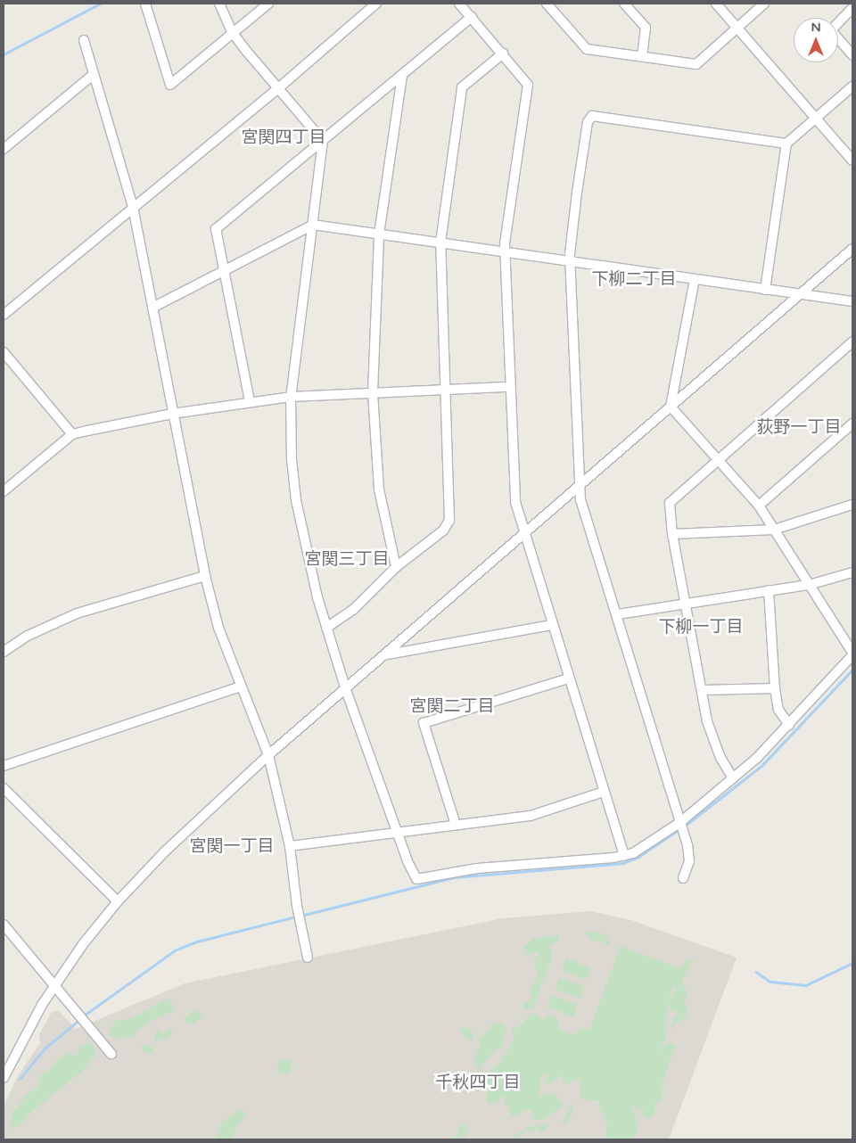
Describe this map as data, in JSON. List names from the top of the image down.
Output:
{
  "districts": [
    "宮関四丁目",
    "下柳二丁目",
    "荻野一丁目",
    "宮関三丁目",
    "下柳一丁目",
    "宮関二丁目",
    "宮関一丁目",
    "千秋四丁目"
  ],
  "north": "top"
}
